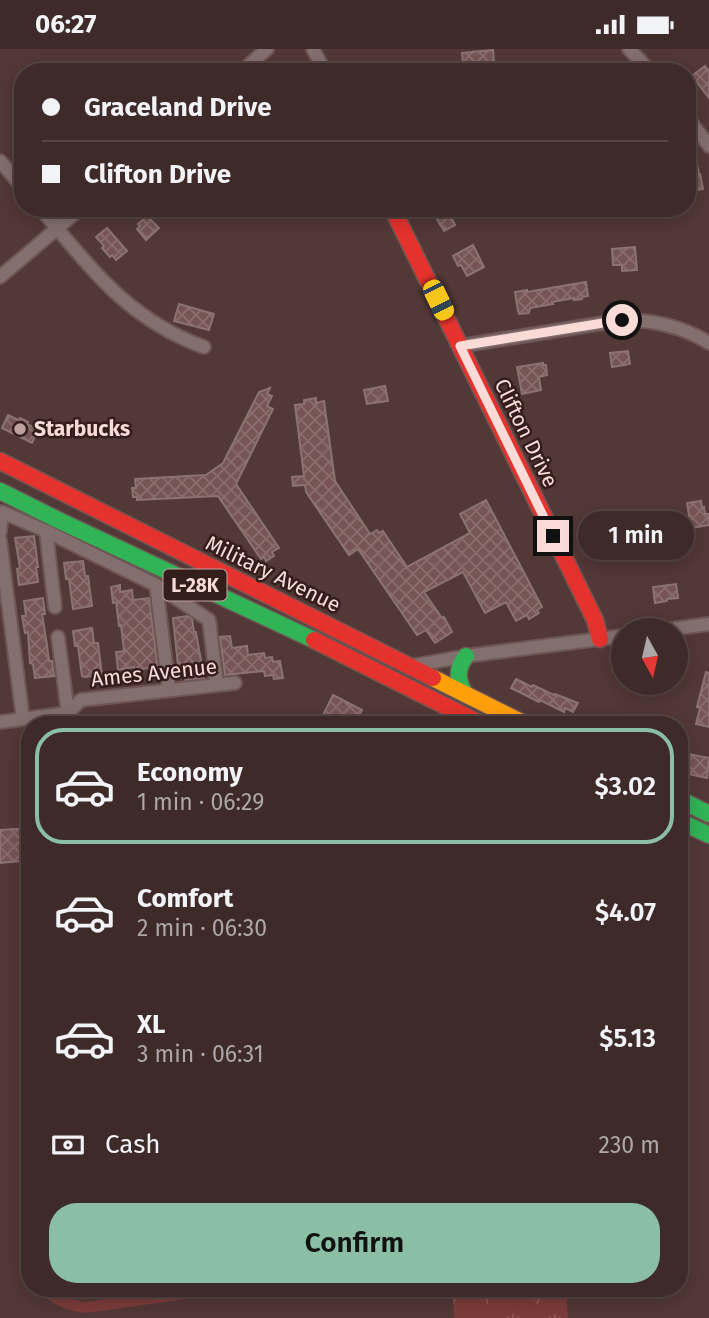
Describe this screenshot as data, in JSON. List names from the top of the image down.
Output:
{
  "streets": {
    "main road": ["Clifton Drive", "Military Avenue", "L-28K"],
    "street": ["Ames Avenue"]
  },
  "places": ["Starbucks"],
  "north": "bottom",
  "page": {
    "status": "06:27",
    "banner": ["Graceland Drive", "Clifton Drive"],
    "bubble": "1 min",
    "list": [
      {
        "name": "Economy",
        "note": "1 min · 06:29",
        "value": "$3.02"
      },
      {
        "name": "Comfort",
        "note": "2 min · 06:30",
        "value": "$4.07"
      },
      {
        "name": "XL",
        "note": "3 min · 06:31",
        "value": "$5.13"
      }
    ],
    "pay": ["Cash", "230 m"],
    "buttons": "Confirm"
  }
}
